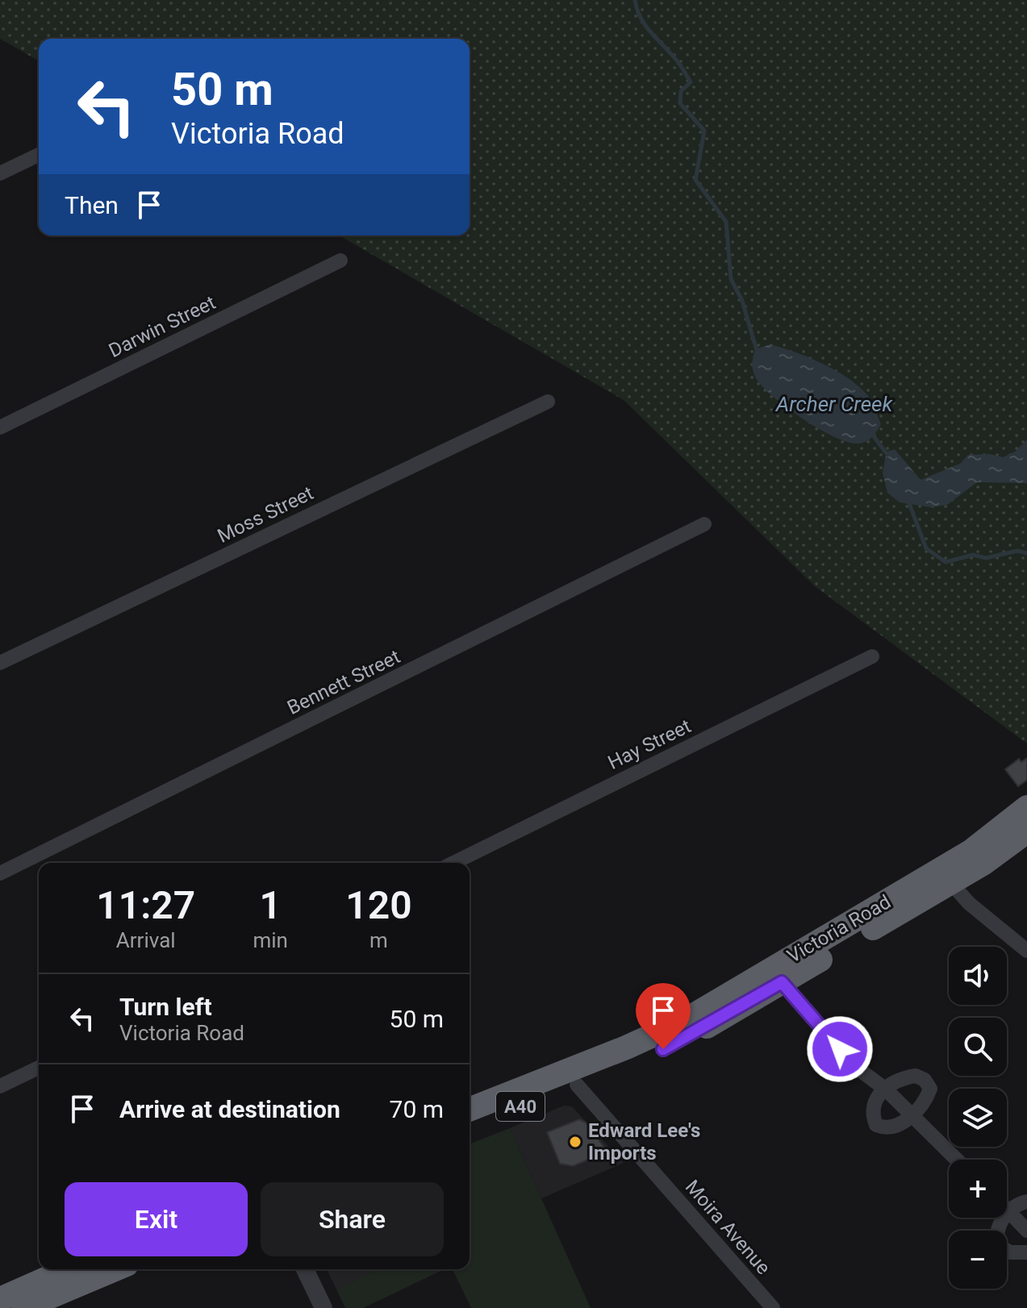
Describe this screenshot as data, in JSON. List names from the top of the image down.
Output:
{
  "streets": {
    "highway": ["Victoria Road", "A40"],
    "street": [
      "Darwin Street",
      "Moss Street",
      "Bennett Street",
      "Hay Street",
      "Moira Avenue"
    ]
  },
  "crossings": [
    ["Victoria Road", "Moira Avenue"]
  ],
  "water": ["Archer Creek"],
  "places": ["Edward Lee's Imports"],
  "page": {
    "turn": ["50 m", "Victoria Road"],
    "then": "Then",
    "eta": [
      "11:27",
      "Arrival",
      "1",
      "min",
      "120",
      "m"
    ],
    "map_buttons": ["+", "−"],
    "list": [
      {
        "name": "Turn left",
        "note": "Victoria Road",
        "value": "50 m"
      },
      {
        "name": "Arrive at destination",
        "value": "70 m"
      }
    ],
    "buttons": ["Exit", "Share"]
  }
}
